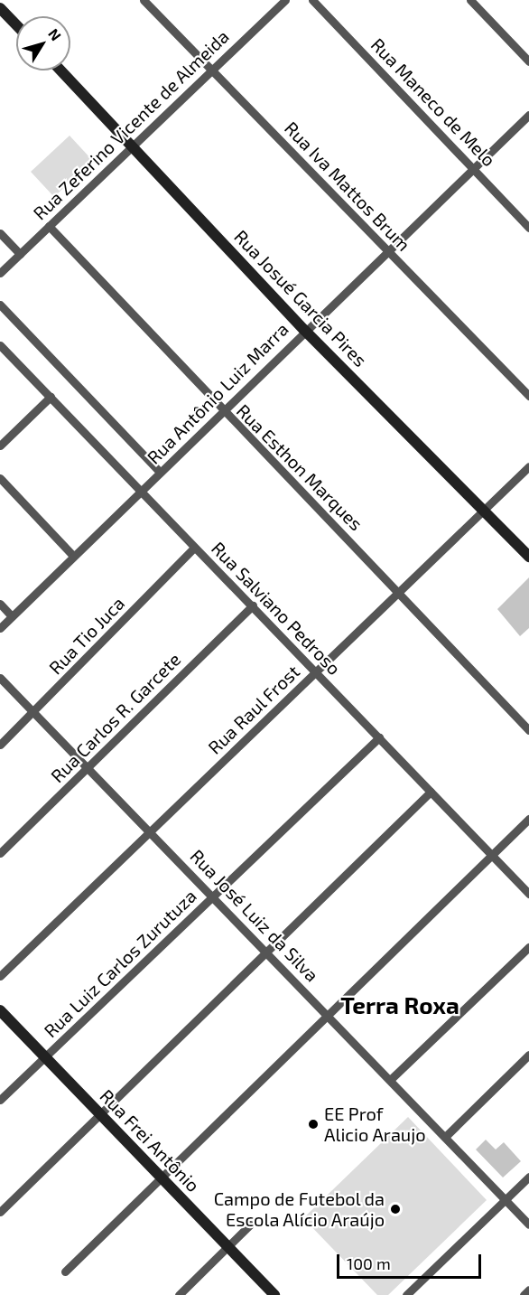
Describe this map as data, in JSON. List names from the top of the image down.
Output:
{
  "streets": {
    "street": [
      "Rua Maneco de Melo",
      "Rua Zeferino Vicente de Almeida",
      "Rua Iva Mattos Brum",
      "Rua Josué Garcia Pires",
      "Rua Antônio Luiz Marra",
      "Rua Esthon Marques",
      "Rua Salviano Pedroso",
      "Rua Tio Juca",
      "Rua Raul Frost",
      "Rua Carlos R. Garcete",
      "Rua José Luiz da Silva",
      "Rua Luiz Carlos Zurutuza",
      "Rua Frei Antônio"
    ]
  },
  "crossings": [
    ["Rua Maneco de Melo", "Rua Antônio Luiz Marra"],
    ["Rua Zeferino Vicente de Almeida", "Rua Iva Mattos Brum"],
    ["Rua Zeferino Vicente de Almeida", "Rua Josué Garcia Pires"],
    ["Rua Zeferino Vicente de Almeida", "Rua Esthon Marques"],
    ["Rua Iva Mattos Brum", "Rua Antônio Luiz Marra"],
    ["Rua Josué Garcia Pires", "Rua Antônio Luiz Marra"],
    ["Rua Josué Garcia Pires", "Rua Raul Frost"],
    ["Rua Antônio Luiz Marra", "Rua Esthon Marques"],
    ["Rua Antônio Luiz Marra", "Rua Salviano Pedroso"],
    ["Rua Esthon Marques", "Rua Raul Frost"],
    ["Rua Salviano Pedroso", "Rua Tio Juca"],
    ["Rua Salviano Pedroso", "Rua Raul Frost"],
    ["Rua Salviano Pedroso", "Rua Carlos R. Garcete"],
    ["Rua Salviano Pedroso", "Rua Luiz Carlos Zurutuza"],
    ["Rua Tio Juca", "Rua José Luiz da Silva"],
    ["Rua Raul Frost", "Rua José Luiz da Silva"],
    ["Rua Carlos R. Garcete", "Rua José Luiz da Silva"],
    ["Rua José Luiz da Silva", "Rua Luiz Carlos Zurutuza"],
    ["Rua Luiz Carlos Zurutuza", "Rua Frei Antônio"]
  ],
  "districts": ["Terra Roxa"],
  "places": ["EE Prof Alicio Araujo", "Campo de Futebol da Escola Alício Araújo"],
  "scale_bar": "100 m",
  "north": "top right"
}
